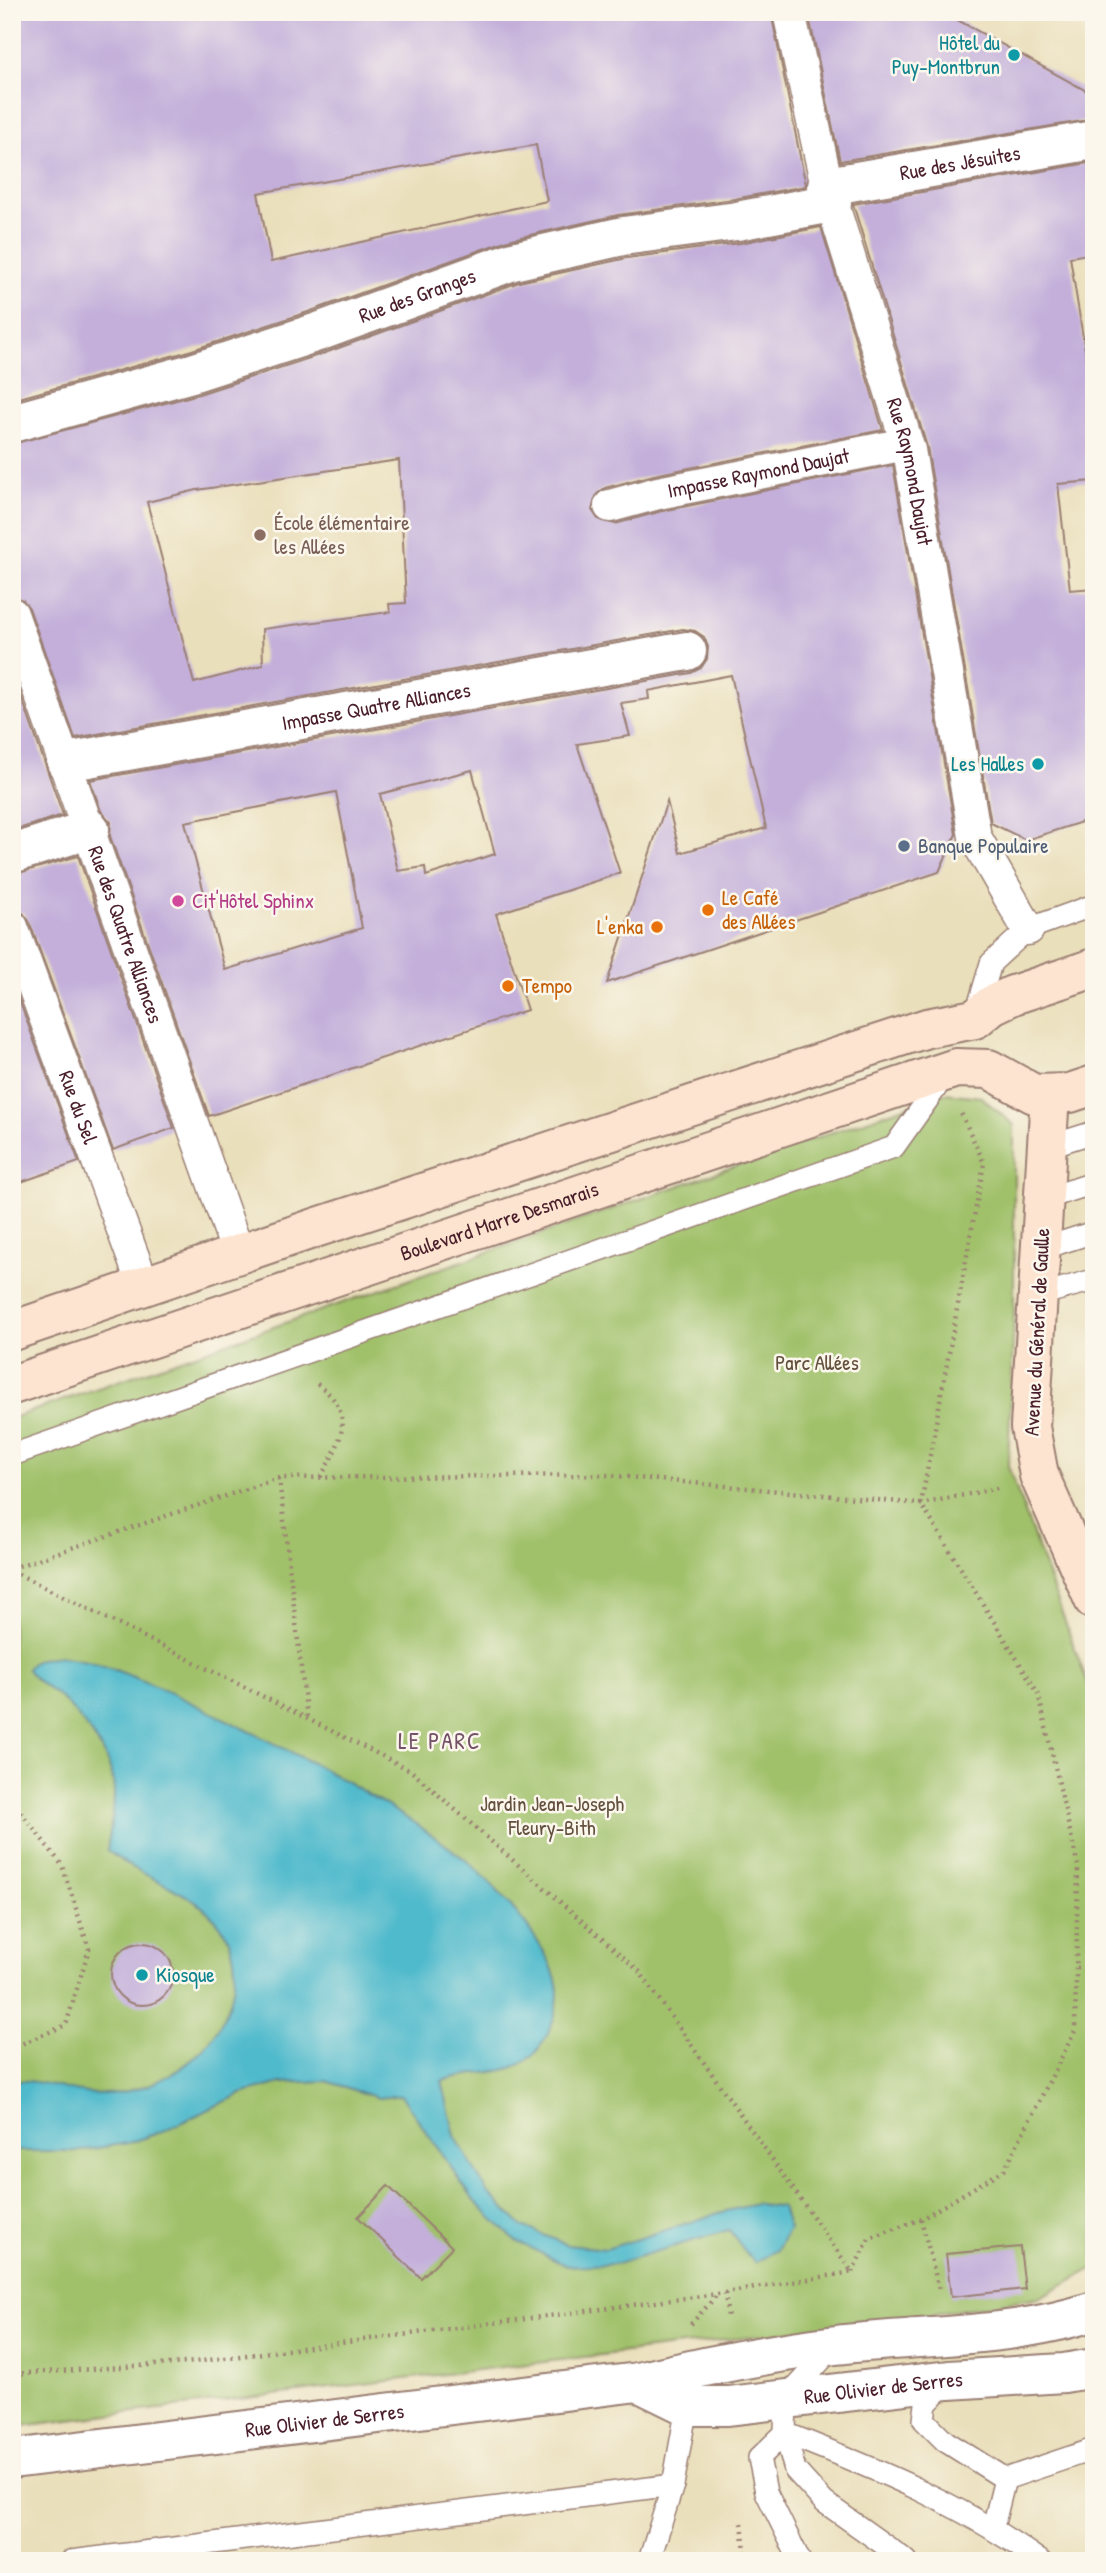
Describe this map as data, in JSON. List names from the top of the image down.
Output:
{
  "streets": {
    "main road": ["Boulevard Marre Desmarais", "Avenue du Général de Gaulle"],
    "street": [
      "Rue des Jésuites",
      "Rue des Granges",
      "Impasse Raymond Daujat",
      "Rue Raymond Daujat",
      "Impasse Quatre Alliances",
      "Rue des Quatre Alliances",
      "Rue du Sel",
      "Rue Olivier de Serres"
    ]
  },
  "crossings": [
    ["Rue des Jésuites", "Rue des Granges"],
    ["Rue des Jésuites", "Rue Raymond Daujat"],
    ["Rue des Granges", "Rue Raymond Daujat"],
    ["Impasse Raymond Daujat", "Rue Raymond Daujat"],
    ["Impasse Quatre Alliances", "Rue des Quatre Alliances"]
  ],
  "districts": ["LE PARC"],
  "parks": ["Parc Allées", "Jardin Jean-Joseph Fleury-Bith"],
  "places": [
    "Hôtel du Puy-Montbrun",
    "École élémentaire les Allées",
    "Les Halles",
    "Banque Populaire",
    "Cit'Hôtel Sphinx",
    "Le Café des Allées",
    "L'enka",
    "Tempo",
    "Kiosque"
  ]
}
